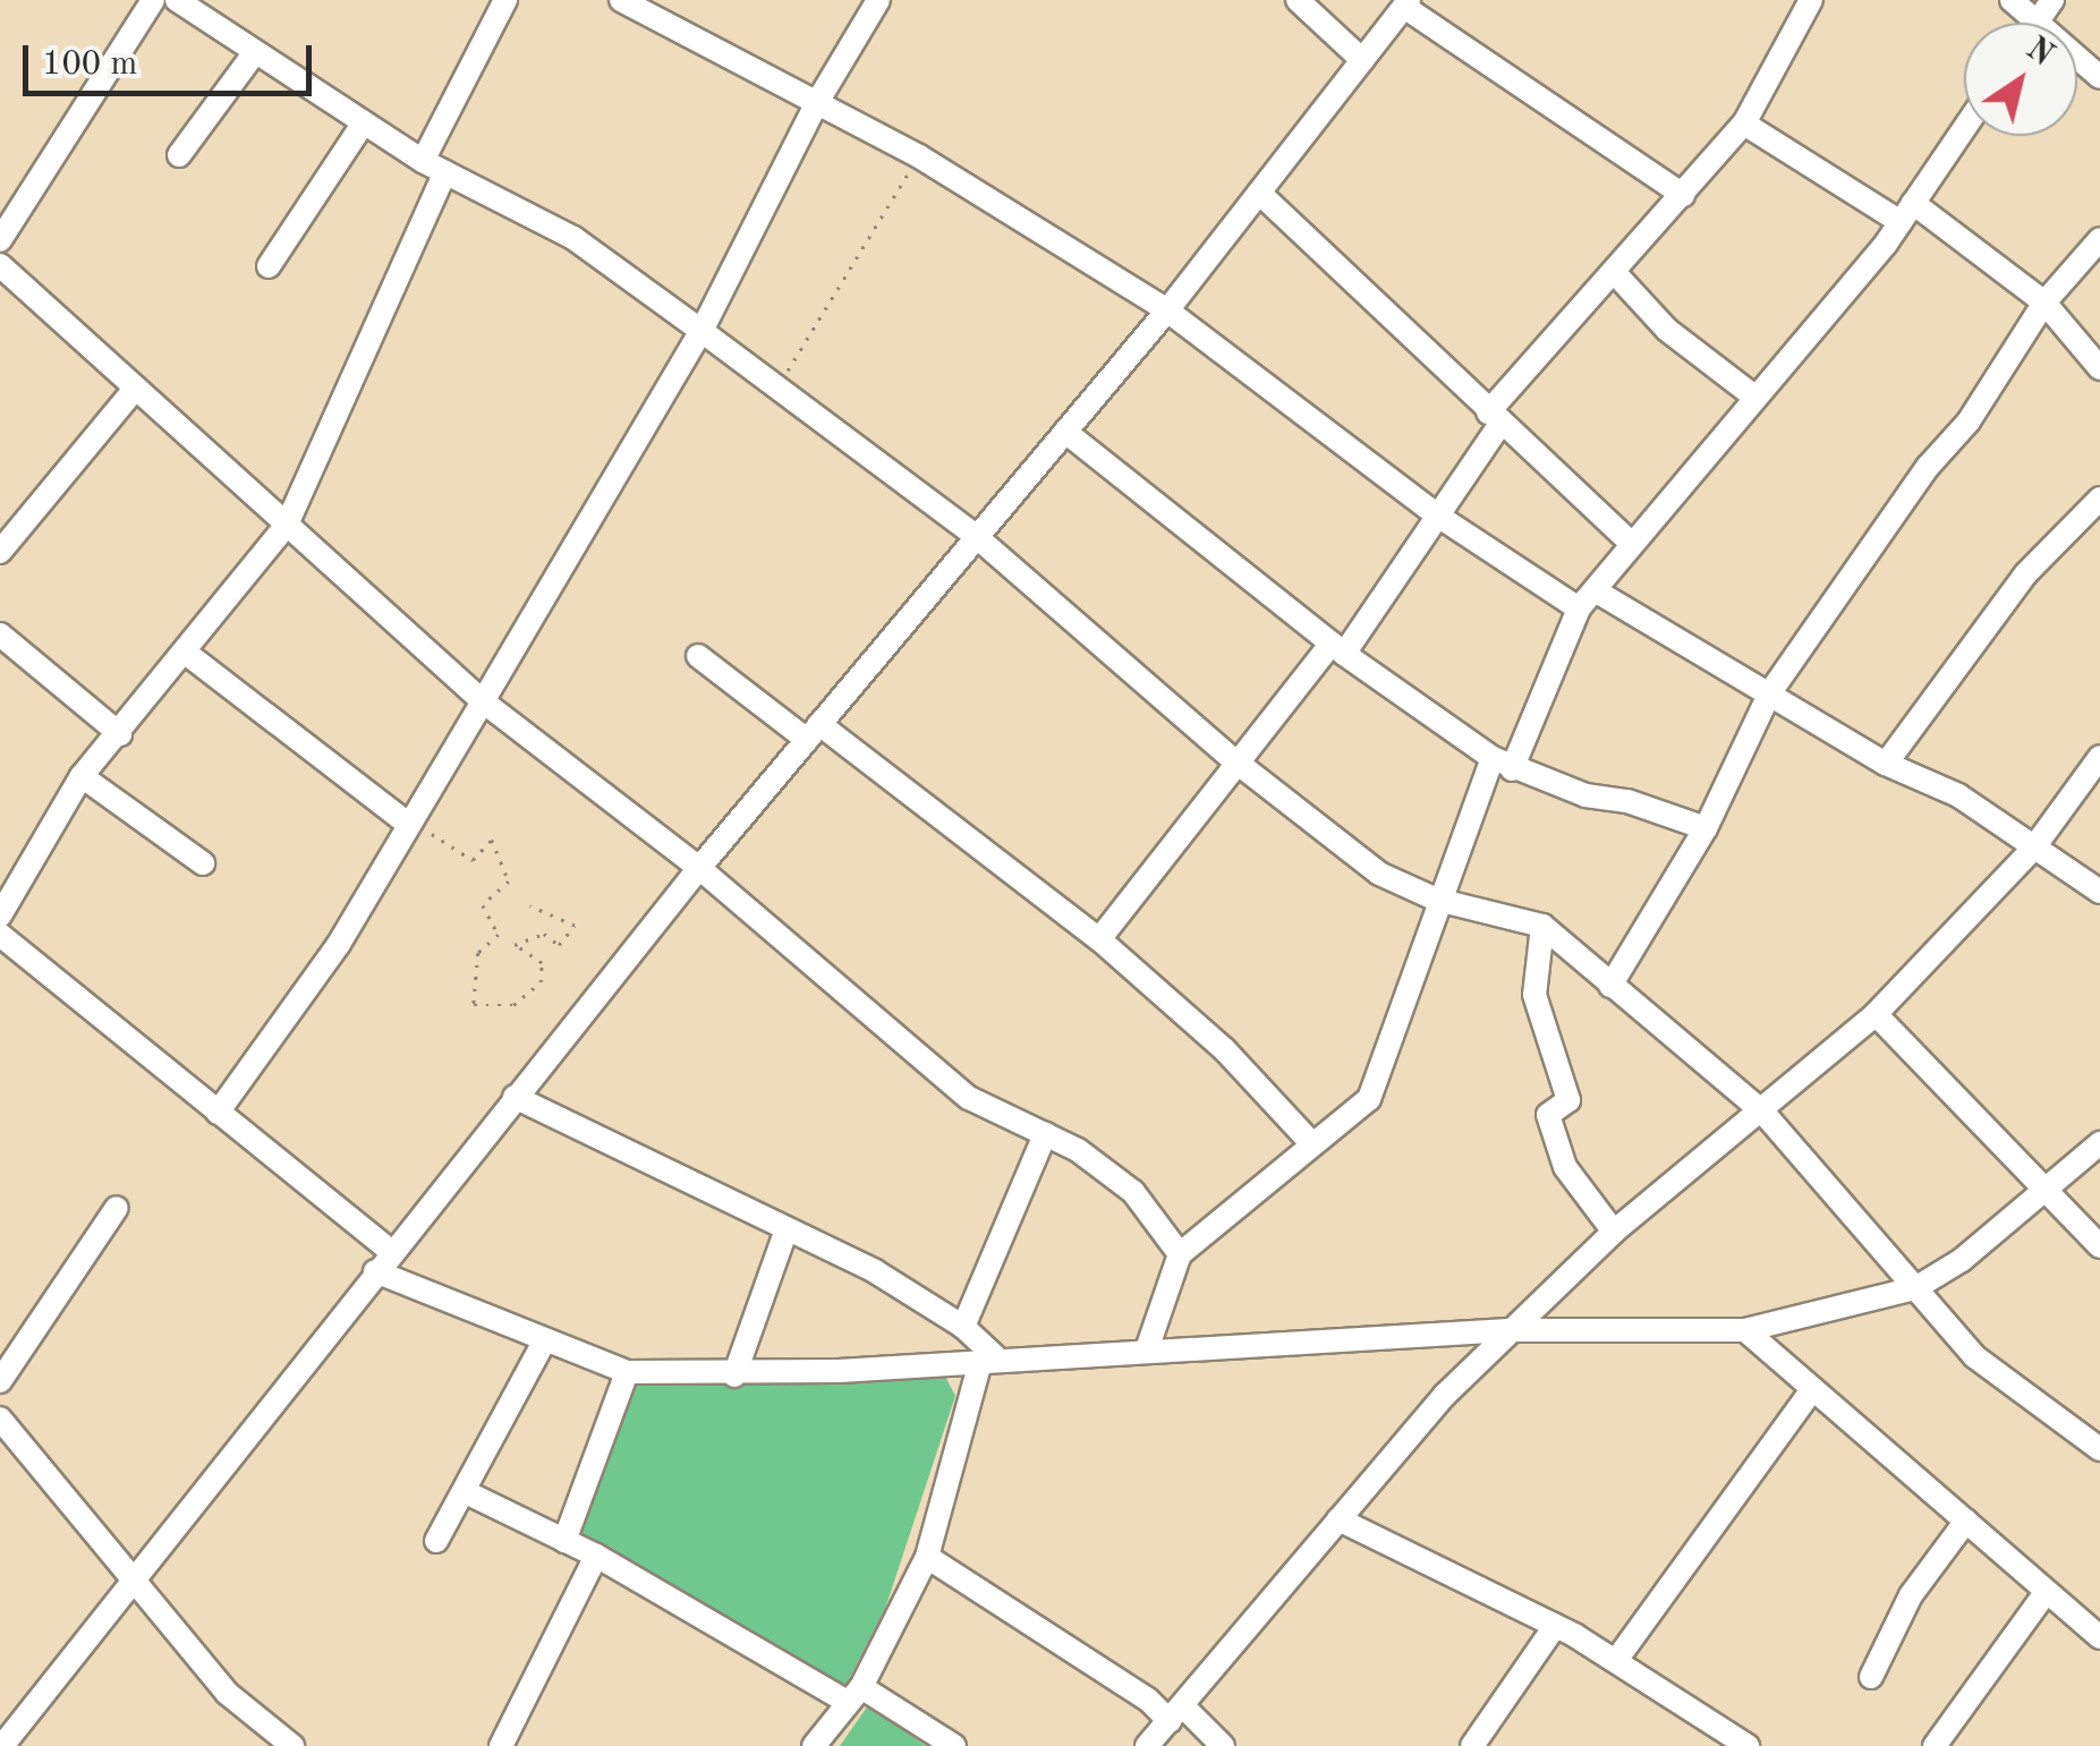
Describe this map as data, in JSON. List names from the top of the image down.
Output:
{
  "scale_bar": "100 m",
  "north": "top right"
}
